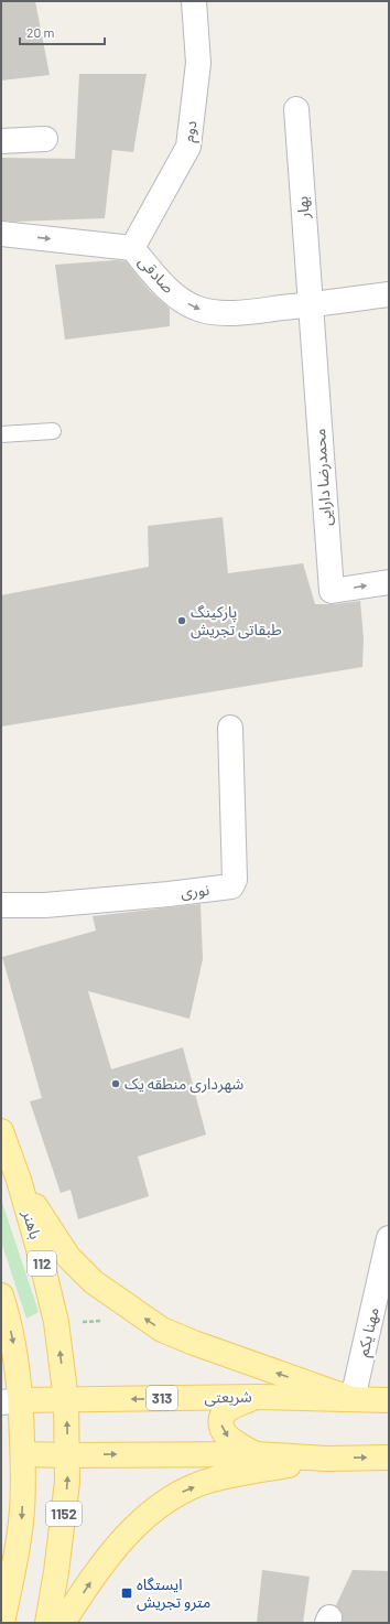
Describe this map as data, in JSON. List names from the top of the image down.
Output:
{
  "streets": {
    "main road": [
      "باهنر",
      "112",
      "شریعتی",
      "313",
      "1152"
    ],
    "street": [
      "دوم",
      "بهار",
      "صادقی",
      "محمدرضا دارایی",
      "نوری",
      "مهنا یکم"
    ]
  },
  "crossings": [
    ["دوم", "صادقی"],
    ["بهار", "صادقی"],
    ["بهار", "محمدرضا دارایی"],
    ["صادقی", "محمدرضا دارایی"],
    ["باهنر", "شریعتی"],
    ["باهنر", "1152"],
    ["مهنا یکم", "شریعتی"],
    ["شریعتی", "1152"]
  ],
  "one_way": ["صادقی", "محمدرضا دارایی"],
  "places": {
    "other": ["پارکینگ طبقاتی تجریش", "شهرداری منطقه یک"],
    "transit": ["ایستگاه مترو تجریش"]
  },
  "scale_bar": "20 m"
}
